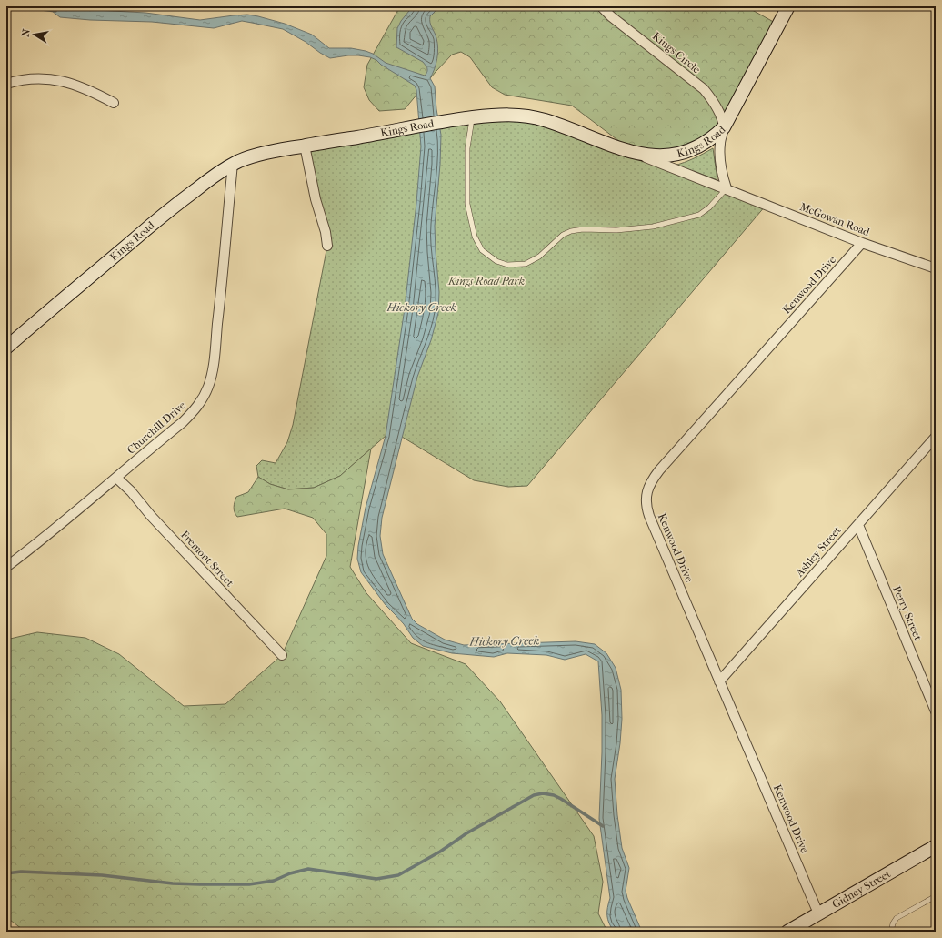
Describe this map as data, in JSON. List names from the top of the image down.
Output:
{
  "streets": {
    "street": [
      "Kings Circle",
      "Kings Road",
      "McGowan Road",
      "Kenwood Drive",
      "Churchill Drive",
      "Ashley Street",
      "Fremont Street",
      "Perry Street",
      "Gidney Street"
    ]
  },
  "crossings": [
    ["Kings Circle", "Kings Road"],
    ["Kings Road", "McGowan Road"],
    ["Kings Road", "Churchill Drive"],
    ["McGowan Road", "Kenwood Drive"],
    ["Kenwood Drive", "Ashley Street"],
    ["Kenwood Drive", "Gidney Street"],
    ["Churchill Drive", "Fremont Street"],
    ["Ashley Street", "Perry Street"]
  ],
  "water": ["Hickory Creek"],
  "parks": ["Kings Road Park"],
  "north": "left"
}
